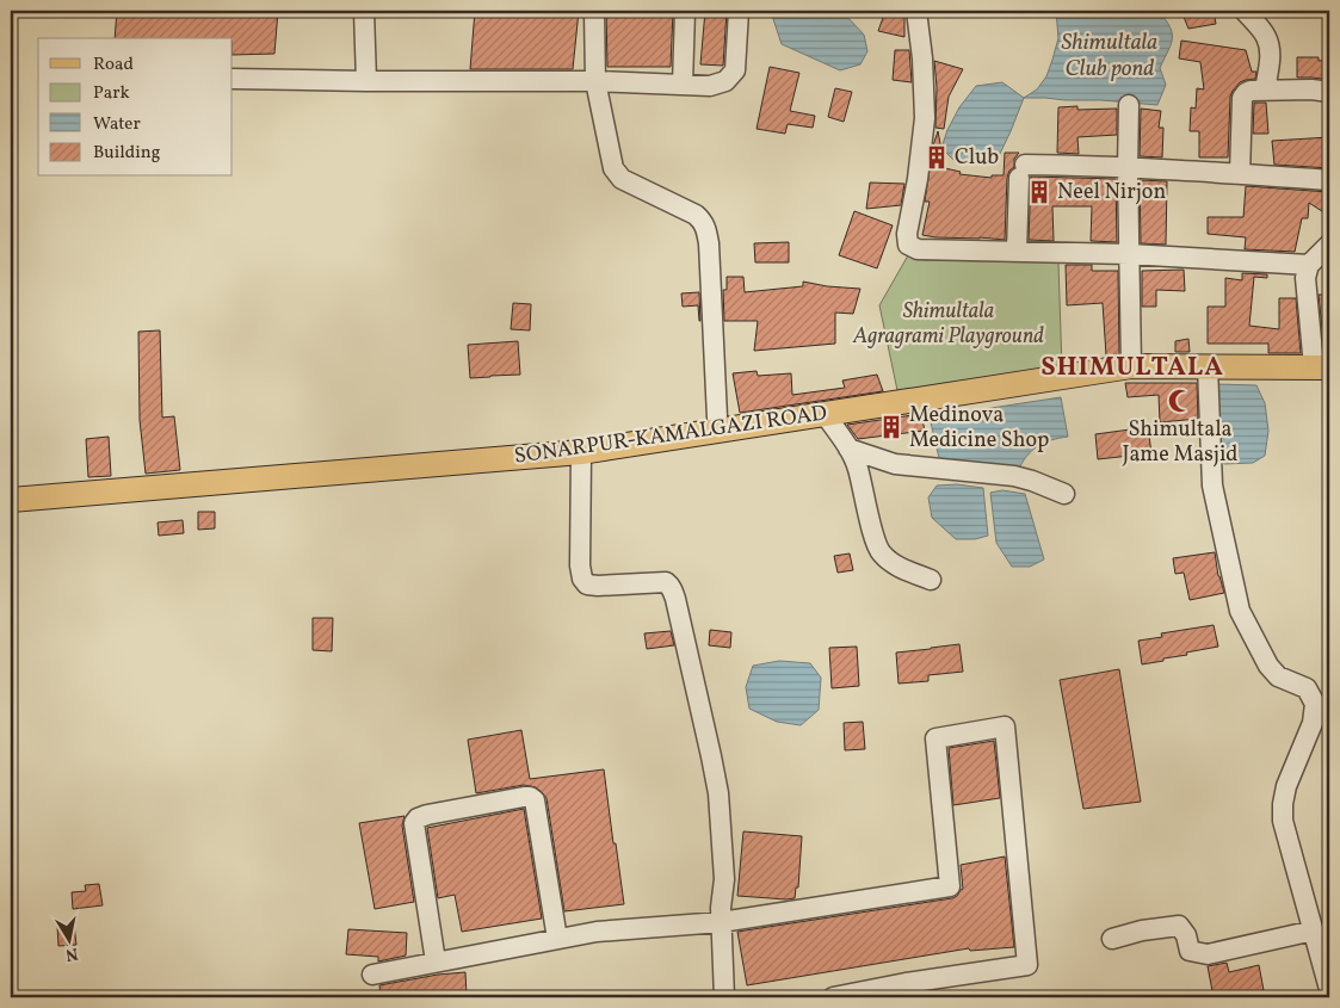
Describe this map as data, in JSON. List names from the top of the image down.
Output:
{
  "streets": {
    "main road": ["SONARPUR-KAMALGAZI ROAD"]
  },
  "districts": ["SHIMULTALA"],
  "water": ["Shimultala Club pond"],
  "parks": ["Shimultala Agragrami Playground"],
  "places": {
    "building": ["Club", "Neel Nirjon", "Medinova Medicine Shop"],
    "mosque": ["Shimultala Jame Masjid"]
  },
  "legend": [
    "Road",
    "Park",
    "Water",
    "Building"
  ],
  "north": "bottom"
}
